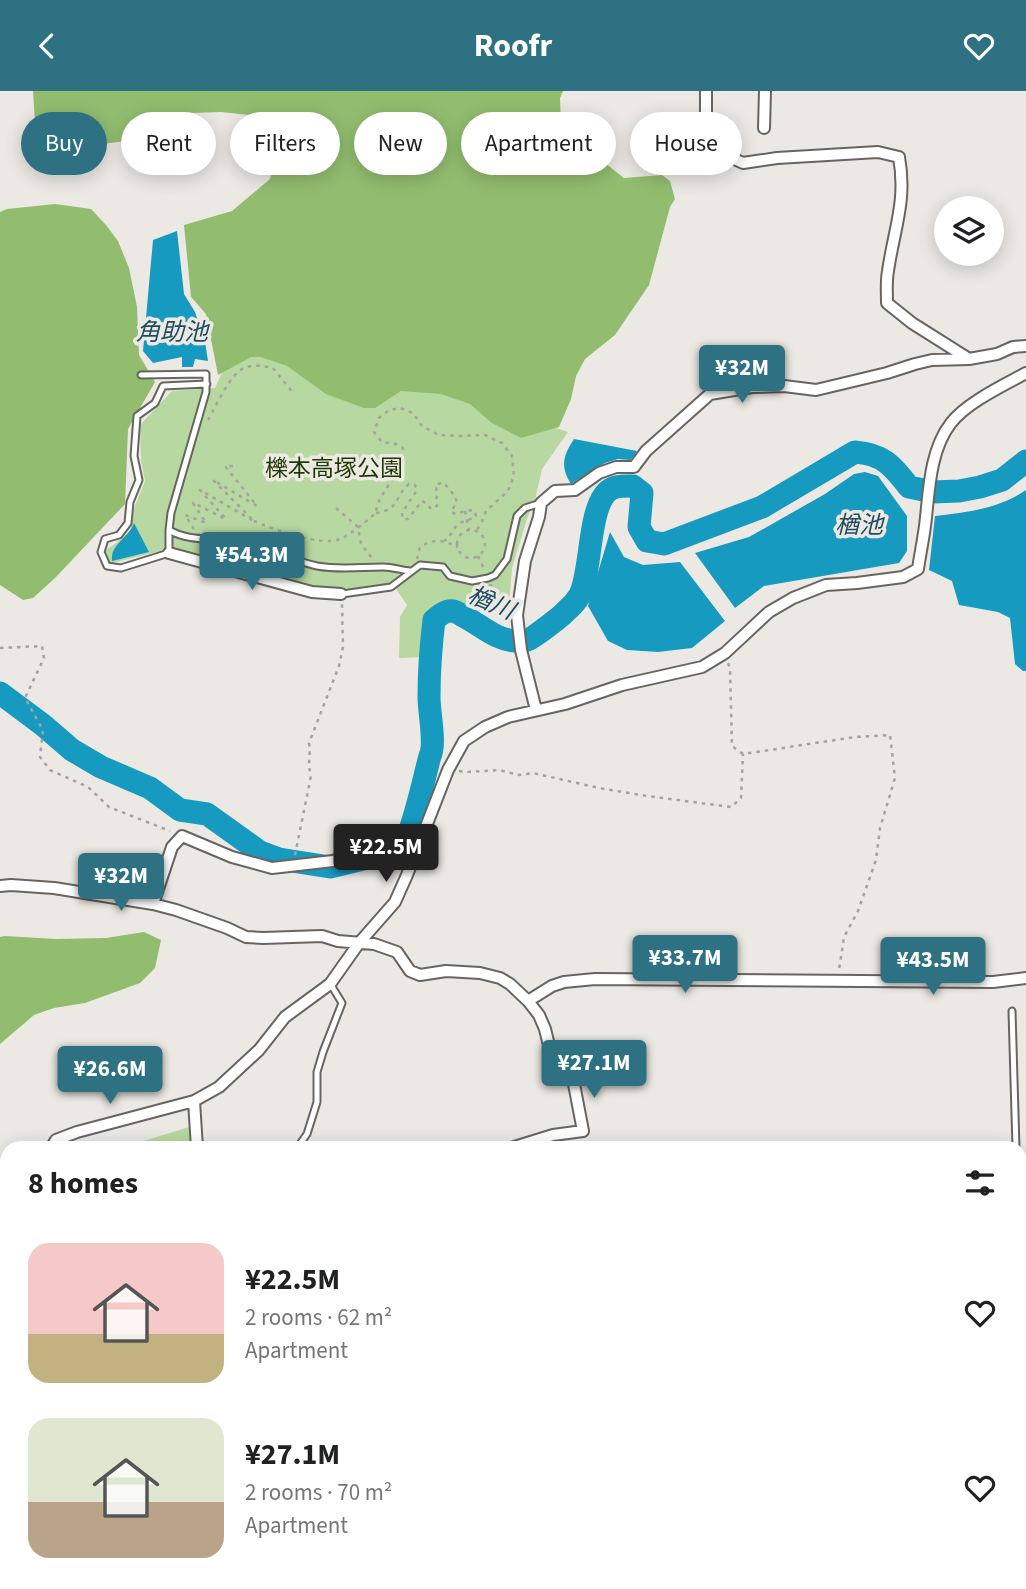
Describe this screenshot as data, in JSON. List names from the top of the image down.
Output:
{
  "water": ["角助池", "楢池", "楢川"],
  "parks": ["櫟本高塚公園"],
  "page": {
    "header": "Roofr",
    "chip": [
      "Buy",
      "Rent",
      "Filters",
      "New",
      "Apartment",
      "House"
    ],
    "price": [
      "¥32M",
      "¥54.3M",
      "¥22.5M",
      "¥32M",
      "¥33.7M",
      "¥43.5M",
      "¥27.1M",
      "¥26.6M"
    ],
    "heading": "8 homes",
    "list": [
      {
        "name": "¥22.5M",
        "note": "2 rooms · 62 m² · Apartment"
      },
      {
        "name": "¥27.1M",
        "note": "2 rooms · 70 m² · Apartment"
      }
    ]
  }
}
